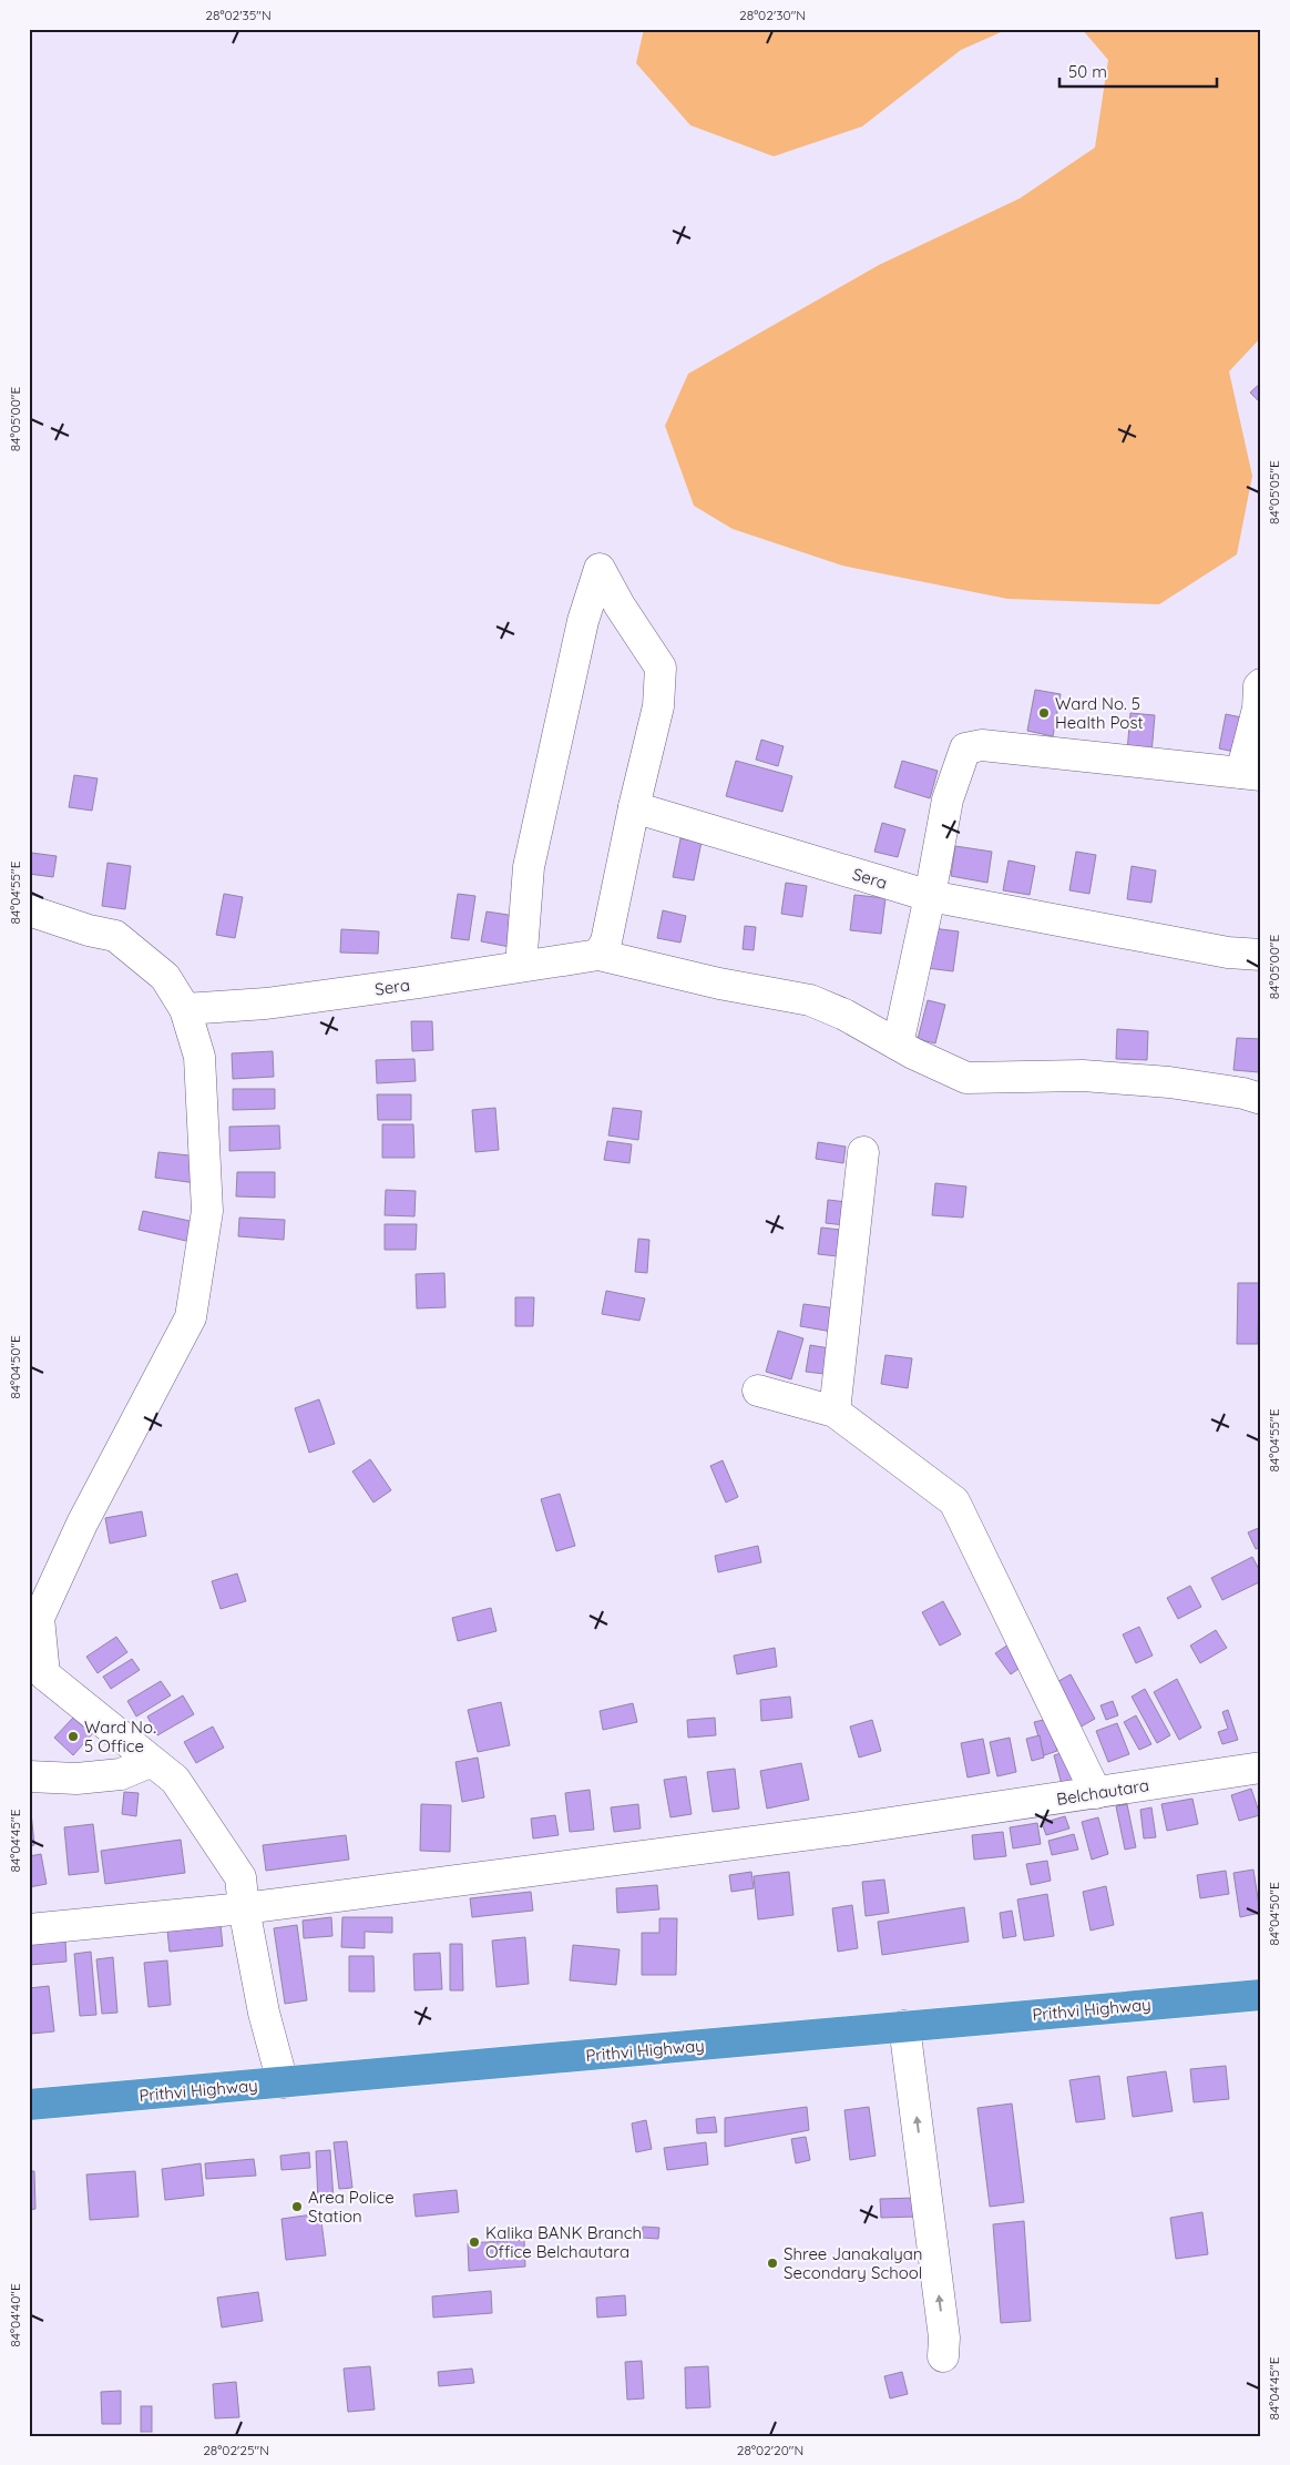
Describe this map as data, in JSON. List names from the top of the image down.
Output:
{
  "streets": {
    "highway": ["Prithvi Highway"],
    "street": ["Sera", "Belchautara"]
  },
  "places": [
    "Ward No. 5 Health Post",
    "Ward No. 5 Office",
    "Area Police Station",
    "Kalika BANK Branch Office Belchautara",
    "Shree Janakalyan Secondary School"
  ],
  "scale_bar": "50 m",
  "coordinates": [
    "28°02'35\"N",
    "28°02'30\"N",
    "84°05'00\"E",
    "84°05'05\"E",
    "84°04'55\"E",
    "84°04'50\"E",
    "84°04'45\"E",
    "84°04'40\"E",
    "28°02'25\"N",
    "28°02'20\"N"
  ]
}
